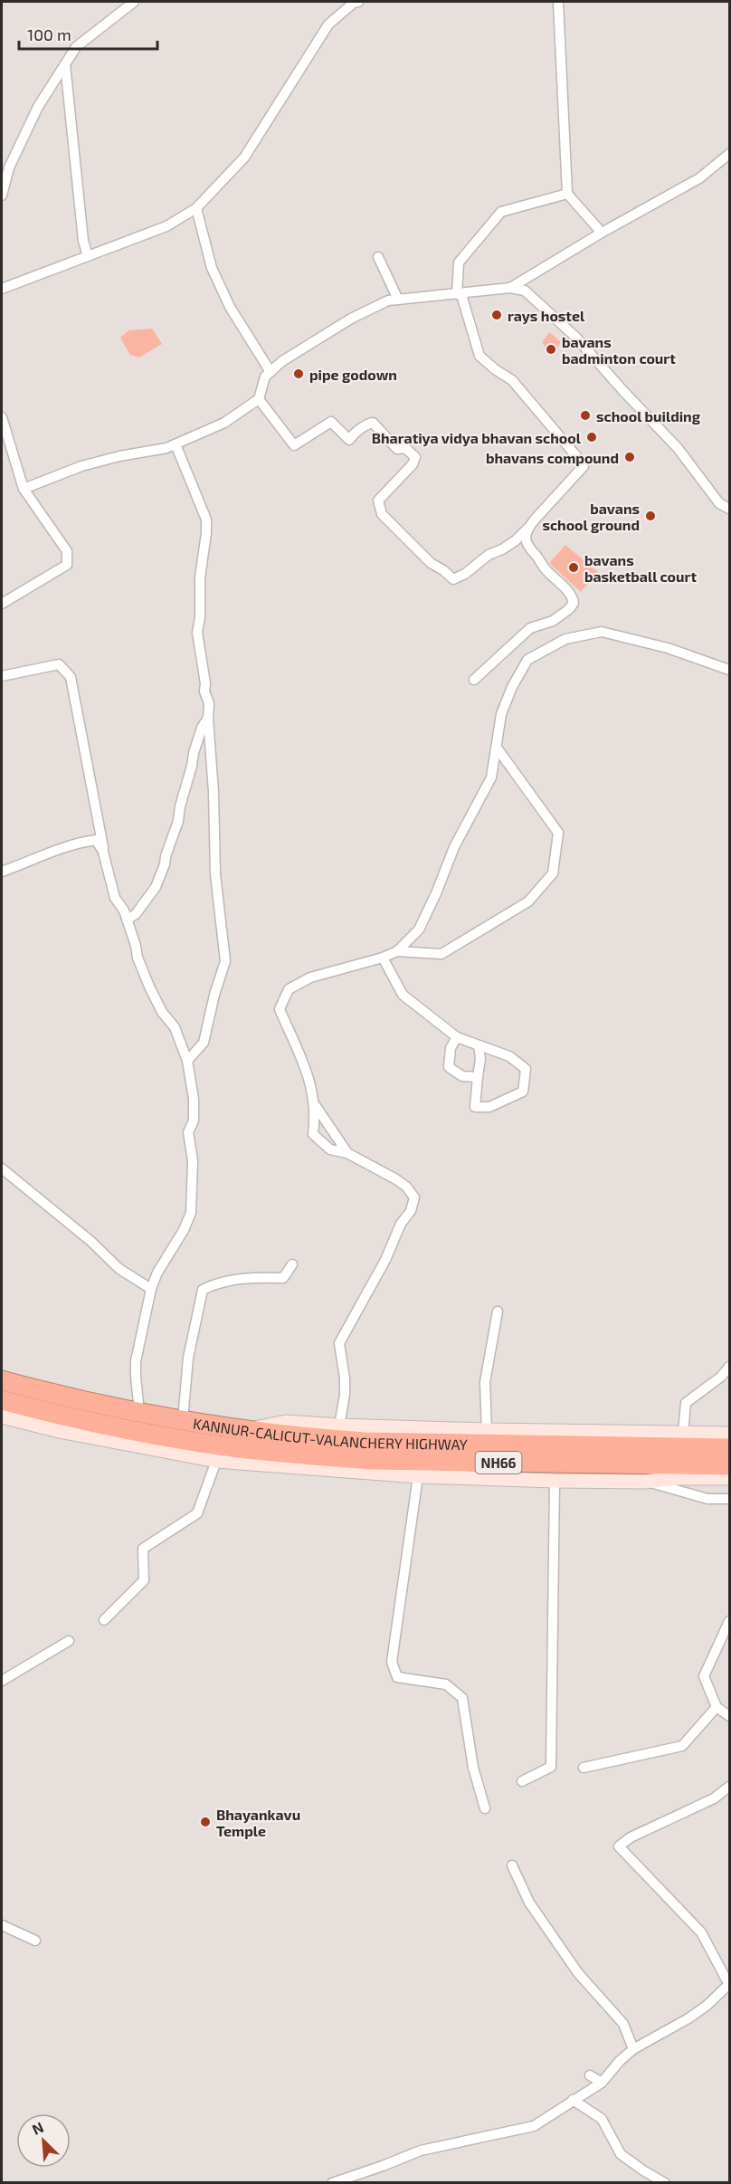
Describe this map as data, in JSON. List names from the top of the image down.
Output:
{
  "streets": {
    "highway": ["KANNUR-CALICUT-VALANCHERY HIGHWAY", "NH66"]
  },
  "crossings": [
    ["KANNUR-CALICUT-VALANCHERY HIGHWAY", "NH66"]
  ],
  "places": [
    "rays hostel",
    "bavans badminton court",
    "pipe godown",
    "school building",
    "Bharatiya vidya bhavan school",
    "bhavans compound",
    "bavans school ground",
    "bavans basketball court",
    "Bhayankavu Temple"
  ],
  "scale_bar": "100 m",
  "north": "top left"
}
